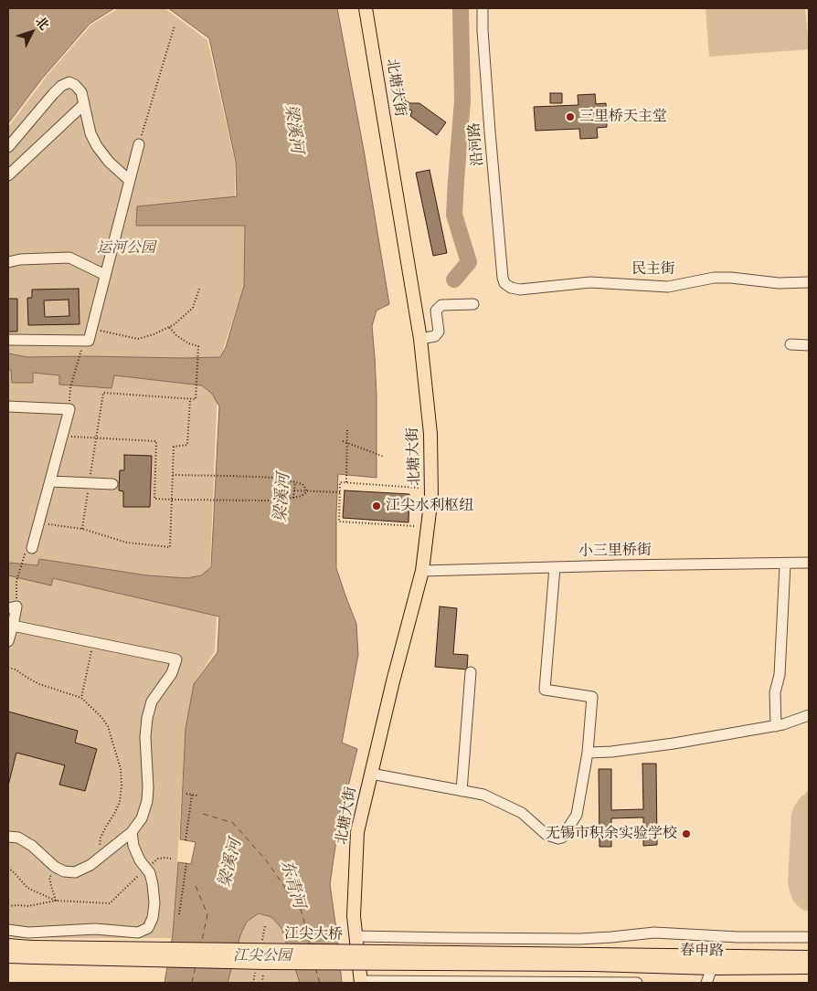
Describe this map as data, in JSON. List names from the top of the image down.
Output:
{
  "streets": {
    "main road": ["北塘大街", "江尖大桥", "春申路"],
    "street": ["沿河路", "民主街", "小三里桥街"]
  },
  "crossings": [
    ["北塘大街", "小三里桥街"],
    ["沿河路", "民主街"],
    ["江尖大桥", "春申路"]
  ],
  "water": ["梁溪河", "东青河"],
  "parks": ["运河公园", "江尖公园"],
  "places": ["三里桥天主堂", "江尖水利枢纽", "无锡市积余实验学校"],
  "north": "top right"
}
